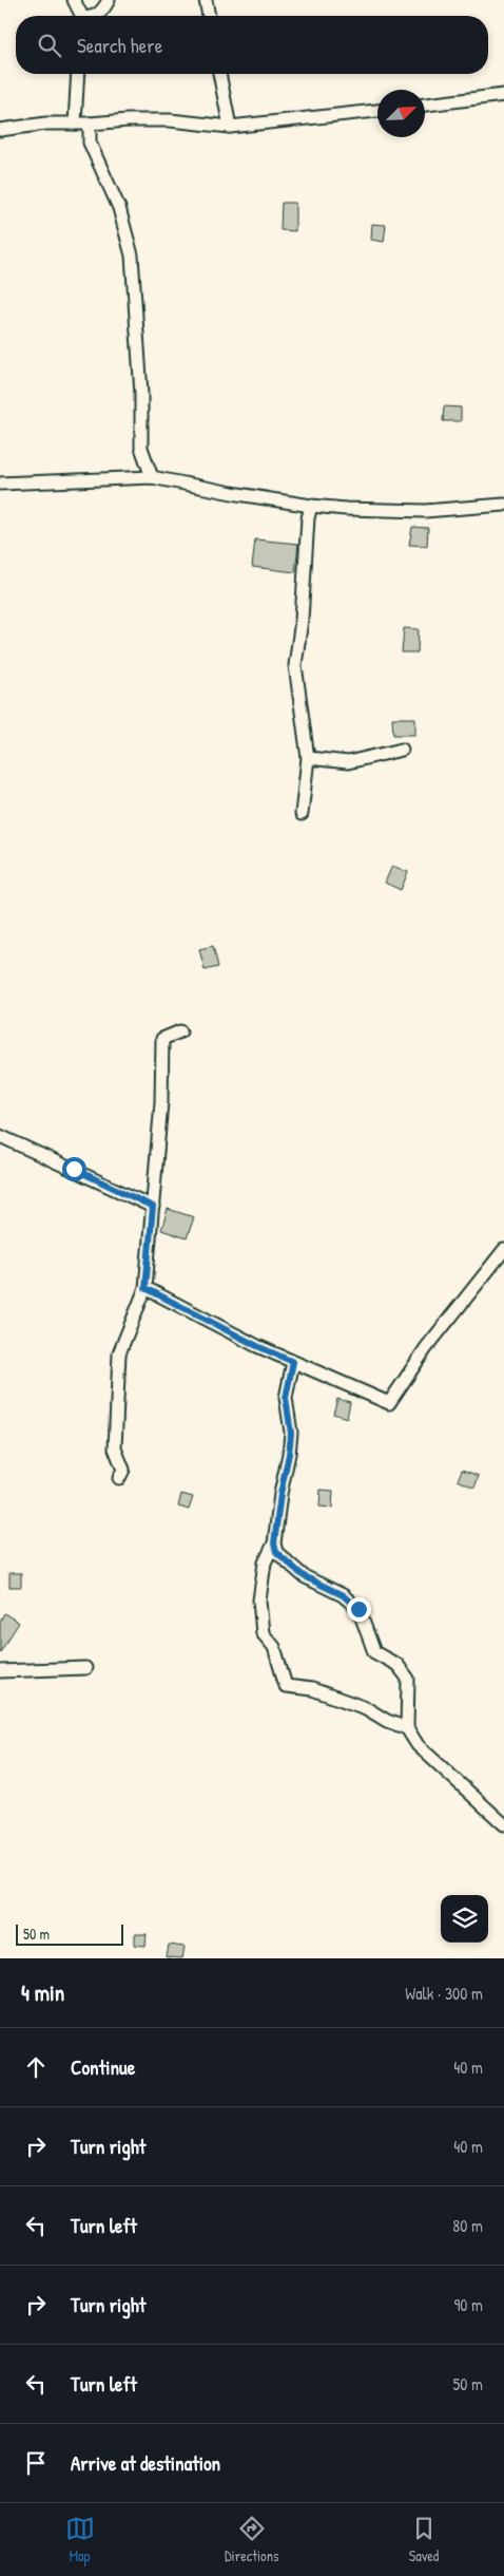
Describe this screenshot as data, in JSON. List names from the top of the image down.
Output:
{
  "scale_bar": "50 m",
  "north": "top right",
  "page": {
    "search": "Search here",
    "scale": "50 m",
    "heading": ["4 min", "Walk · 300 m"],
    "list": [
      ["Continue", "40 m"],
      ["Turn right", "40 m"],
      ["Turn left", "80 m"],
      ["Turn right", "90 m"],
      ["Turn left", "50 m"],
      "Arrive at destination"
    ],
    "nav": ["Map", "Directions", "Saved"]
  }
}
